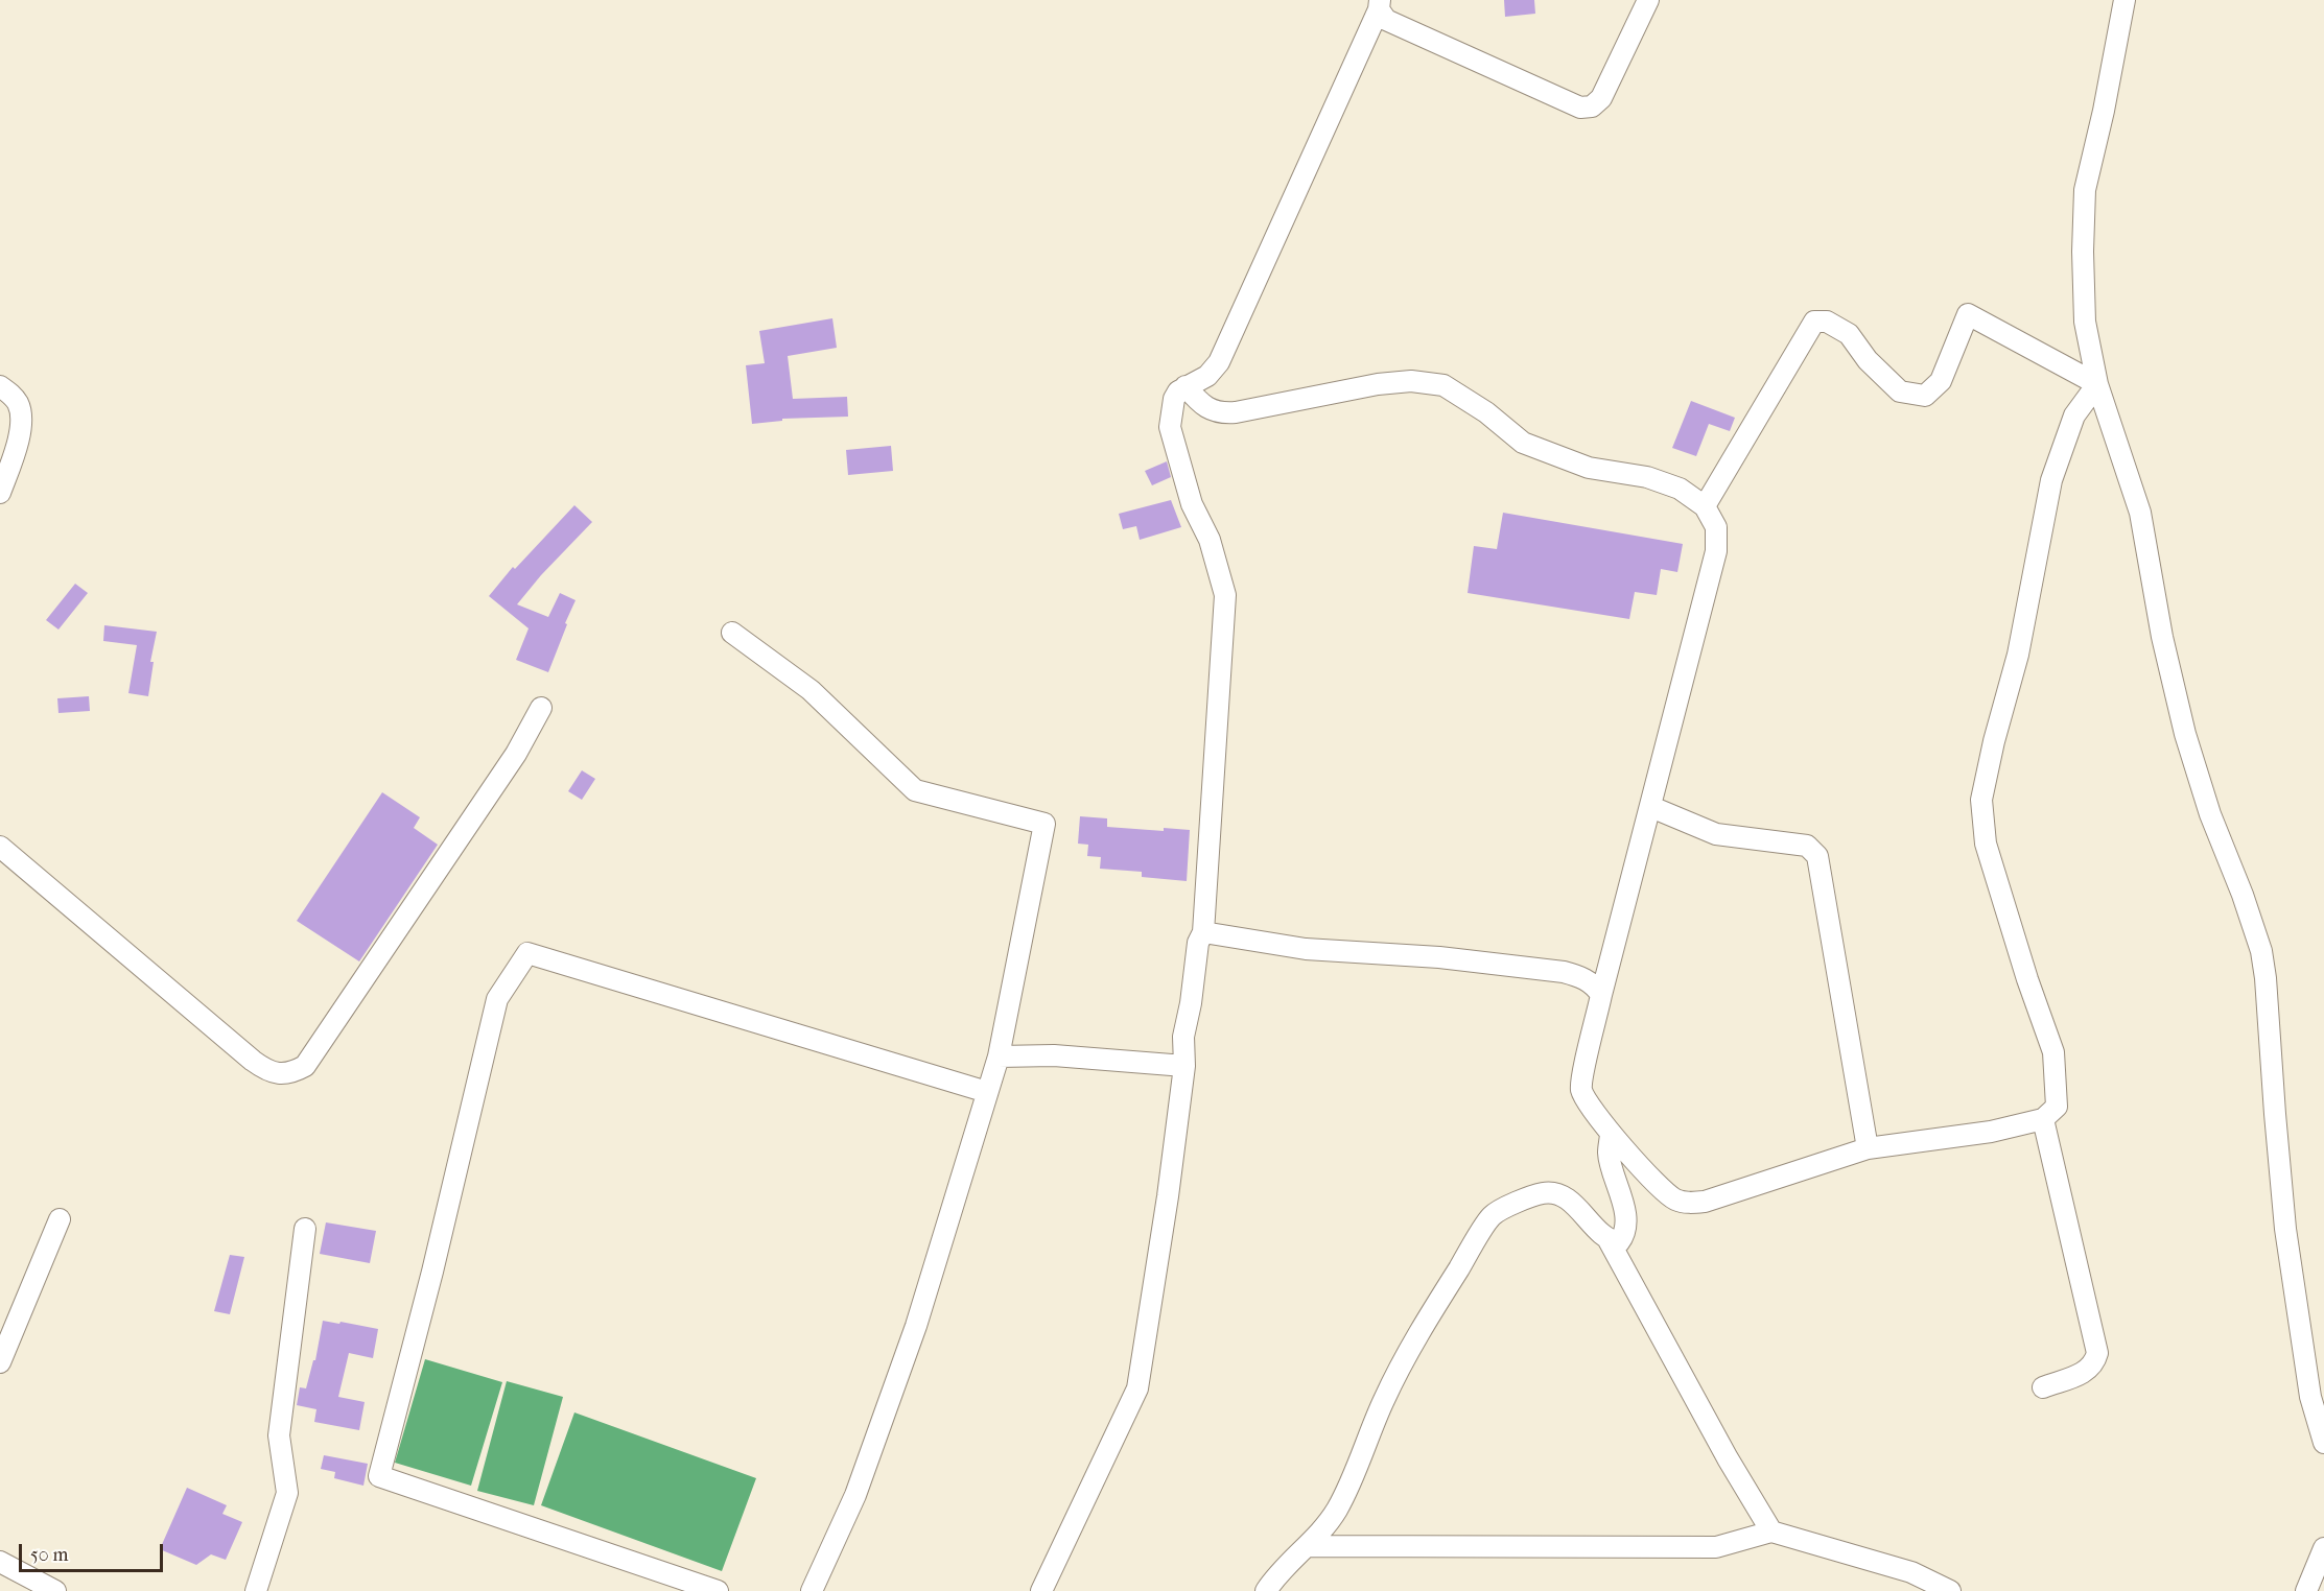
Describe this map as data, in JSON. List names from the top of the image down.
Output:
{
  "scale_bar": "50 m"
}
